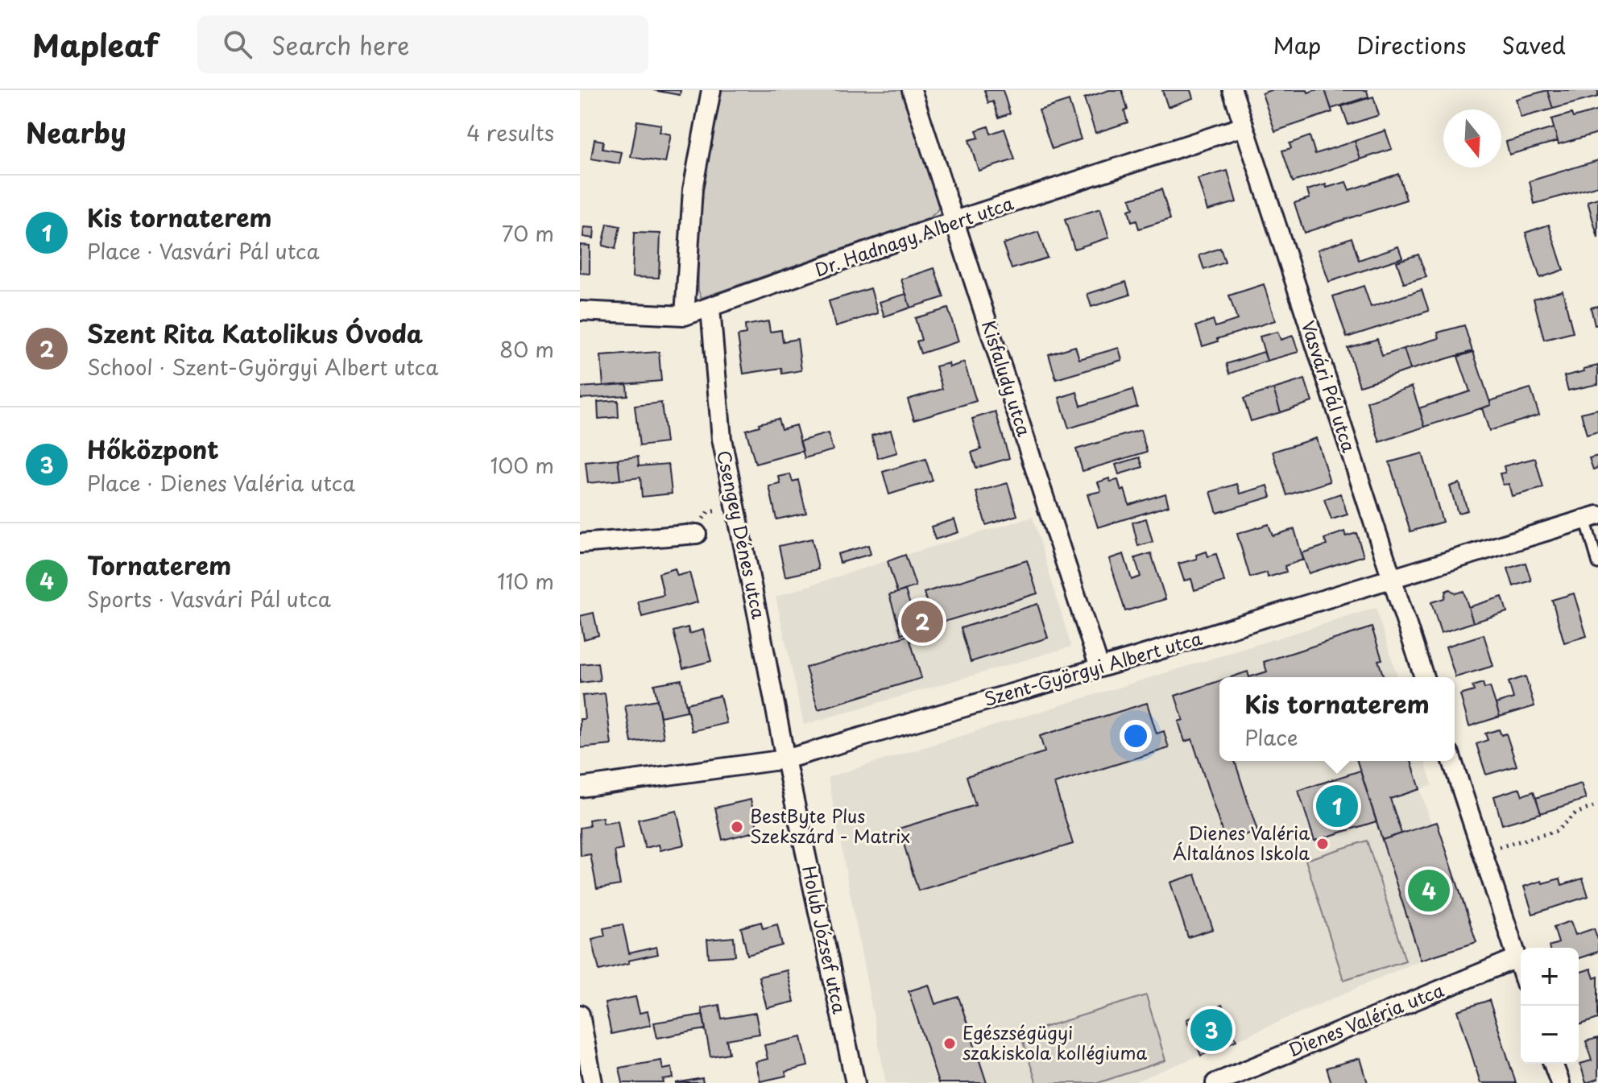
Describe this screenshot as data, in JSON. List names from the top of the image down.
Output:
{
  "streets": {
    "street": [
      "Dr. Hadnagy Albert utca",
      "Kisfaludy utca",
      "Vasvári Pál utca",
      "Csengey Dénes utca",
      "Szent-Györgyi Albert utca",
      "Holub József utca",
      "Dienes Valéria utca"
    ]
  },
  "crossings": [
    ["Dr. Hadnagy Albert utca", "Kisfaludy utca"],
    ["Dr. Hadnagy Albert utca", "Vasvári Pál utca"],
    ["Dr. Hadnagy Albert utca", "Csengey Dénes utca"],
    ["Kisfaludy utca", "Szent-Györgyi Albert utca"],
    ["Vasvári Pál utca", "Szent-Györgyi Albert utca"],
    ["Csengey Dénes utca", "Szent-Györgyi Albert utca"],
    ["Csengey Dénes utca", "Holub József utca"],
    ["Szent-Györgyi Albert utca", "Holub József utca"]
  ],
  "places": ["BestByte Plus Szekszárd - Matrix", "Dienes Valéria Általános Iskola", "Egészségügyi szakiskola kollégiuma"],
  "north": "bottom",
  "page": {
    "header": "Mapleaf",
    "search": "Search here",
    "nav": ["Map", "Directions", "Saved"],
    "heading": ["Nearby", "4 results"],
    "list": [
      {
        "mark": "1",
        "name": "Kis tornaterem",
        "note": "Place · Vasvári Pál utca",
        "value": "70 m"
      },
      {
        "mark": "2",
        "name": "Szent Rita Katolikus Óvoda",
        "note": "School · Szent-Györgyi Albert utca",
        "value": "80 m"
      },
      {
        "mark": "3",
        "name": "Hőközpont",
        "note": "Place · Dienes Valéria utca",
        "value": "100 m"
      },
      {
        "mark": "4",
        "name": "Tornaterem",
        "note": "Sports · Vasvári Pál utca",
        "value": "110 m"
      }
    ],
    "pins": [
      "2",
      "1",
      "4",
      "3"
    ],
    "popup": ["Kis tornaterem", "Place"],
    "map_buttons": ["+", "−"]
  }
}
